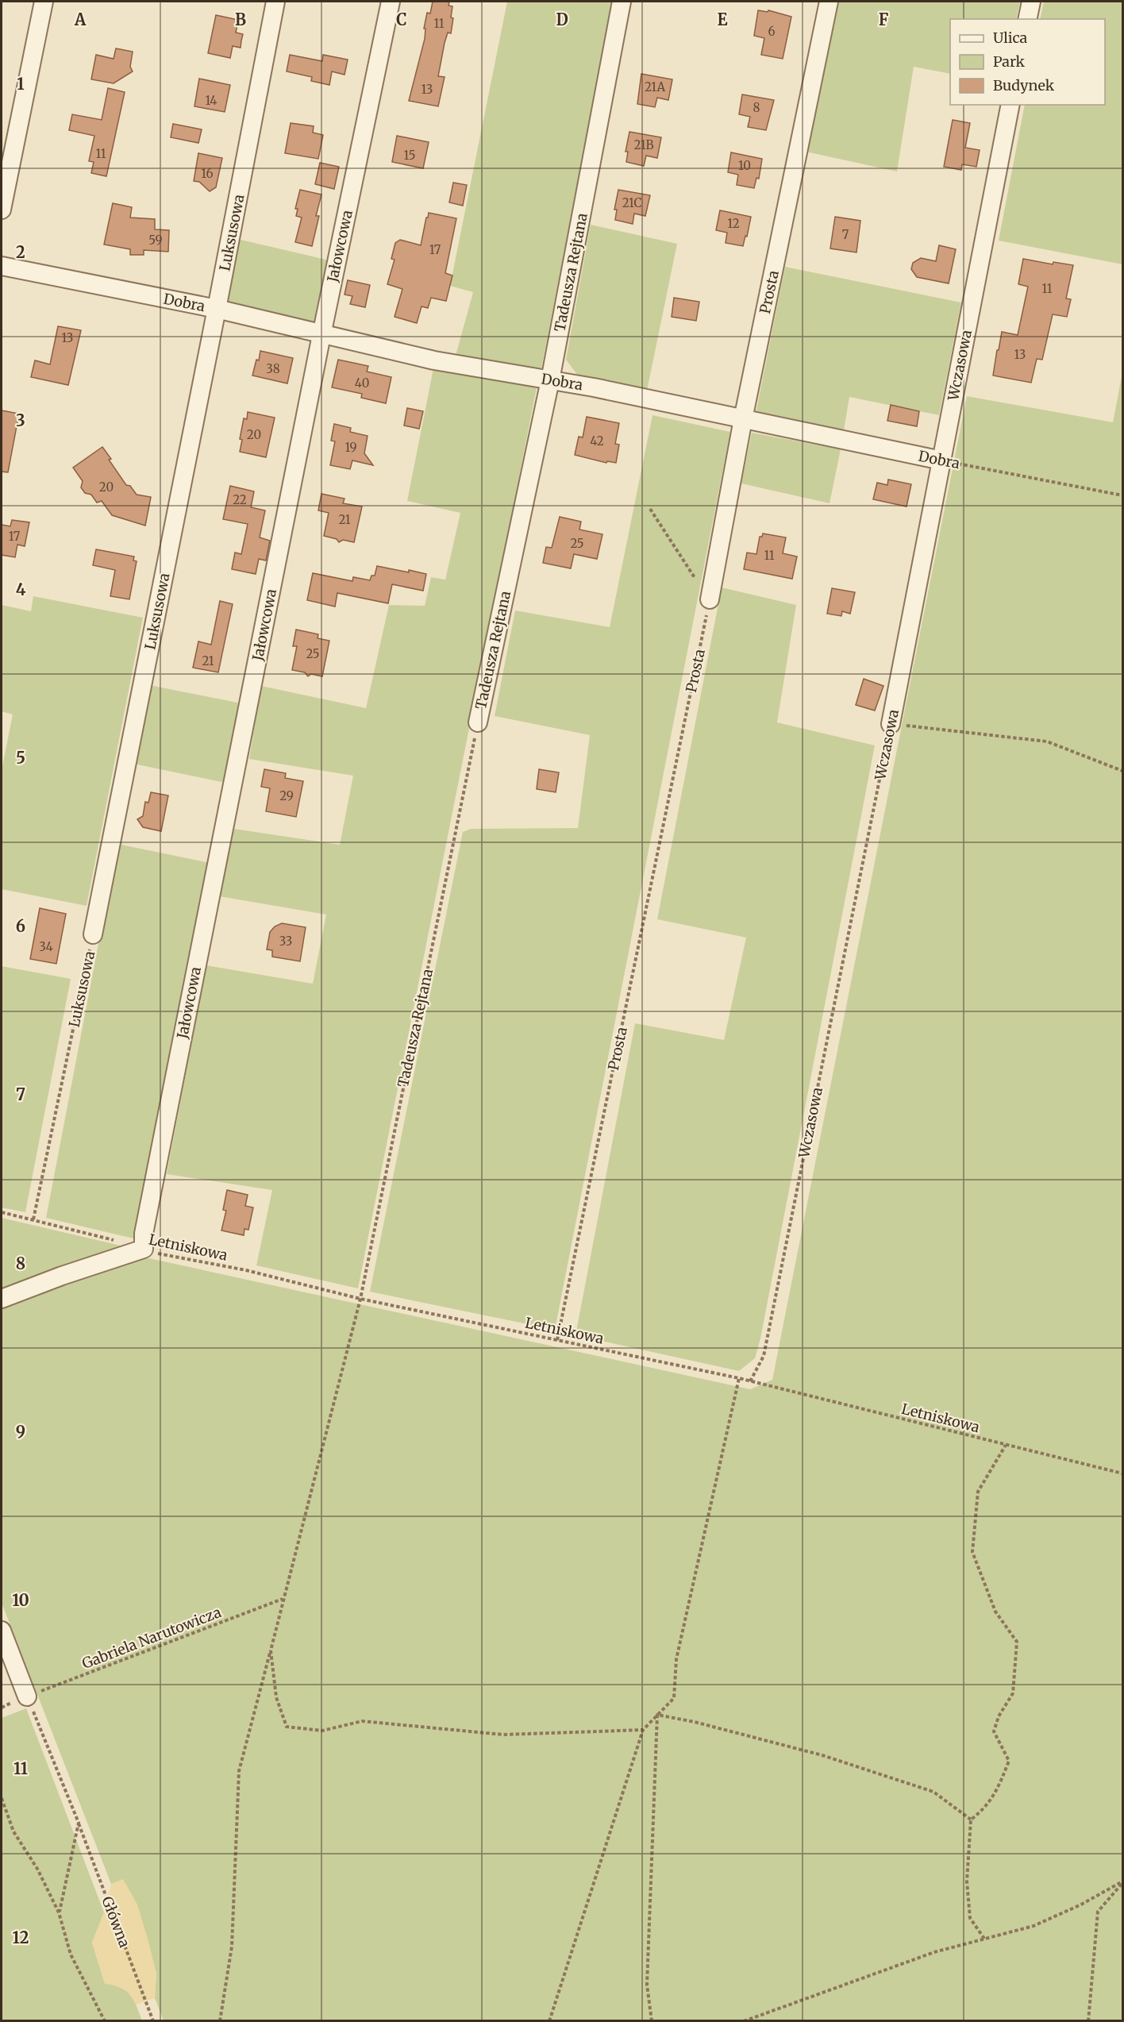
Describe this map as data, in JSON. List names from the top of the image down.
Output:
{
  "streets": {
    "street": [
      "Luksusowa",
      "Jałowcowa",
      "Tadeusza Rejtana",
      "Prosta",
      "Dobra",
      "Wczasowa"
    ],
    "path": ["Letniskowa", "Gabriela Narutowicza", "Główna"]
  },
  "crossings": [
    ["Luksusowa", "Dobra"],
    ["Luksusowa", "Letniskowa"],
    ["Jałowcowa", "Dobra"],
    ["Jałowcowa", "Letniskowa"],
    ["Tadeusza Rejtana", "Dobra"],
    ["Tadeusza Rejtana", "Letniskowa"],
    ["Tadeusza Rejtana", "Gabriela Narutowicza"],
    ["Prosta", "Dobra"],
    ["Prosta", "Letniskowa"],
    ["Dobra", "Wczasowa"],
    ["Wczasowa", "Letniskowa"],
    ["Gabriela Narutowicza", "Główna"]
  ],
  "house_numbers": [
    "11",
    "6",
    "21A",
    "13",
    "14",
    "8",
    "21B",
    "11",
    "15",
    "10",
    "16",
    "21C",
    "12",
    "7",
    "59",
    "17",
    "11",
    "13",
    "13",
    "38",
    "40",
    "20",
    "42",
    "19",
    "20",
    "22",
    "21",
    "17",
    "25",
    "11",
    "25",
    "21",
    "29",
    "33",
    "34"
  ],
  "legend": ["Ulica", "Park", "Budynek"],
  "grid": {
    "columns": [
      "A",
      "B",
      "C",
      "D",
      "E",
      "F"
    ],
    "rows": [
      "1",
      "2",
      "3",
      "4",
      "5",
      "6",
      "7",
      "8",
      "9",
      "10",
      "11",
      "12"
    ]
  }
}
